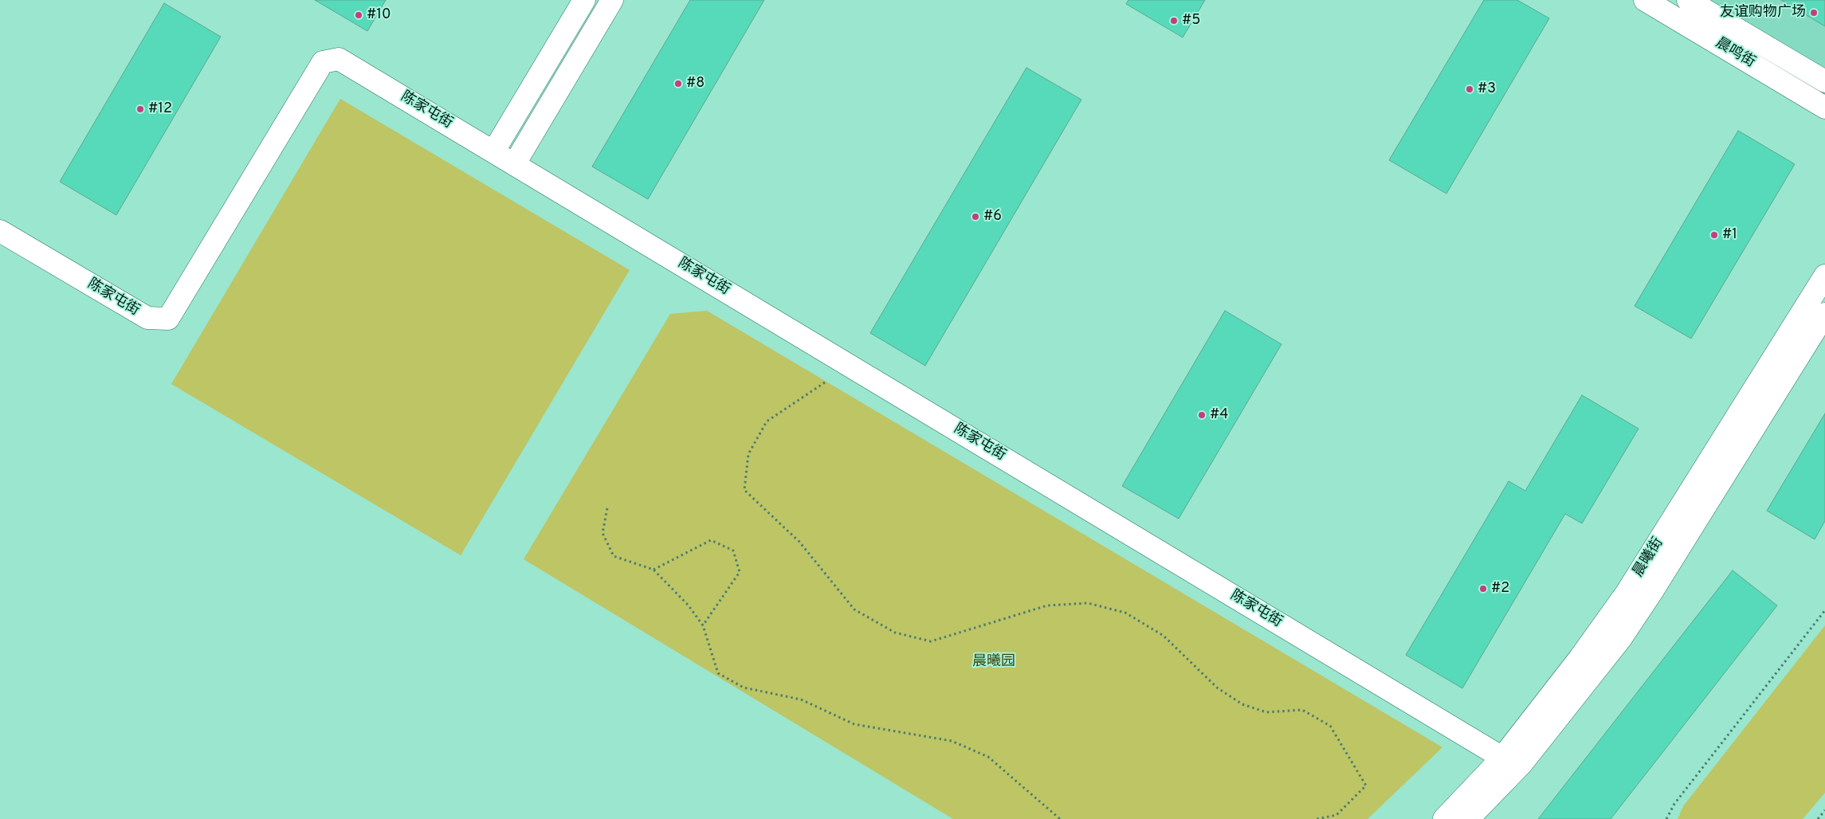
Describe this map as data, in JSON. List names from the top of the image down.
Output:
{
  "streets": {
    "street": ["晨鸣街", "陈家屯街", "晨曦街"]
  },
  "crossings": [
    ["陈家屯街", "晨曦街"]
  ],
  "parks": ["晨曦园"],
  "places": [
    "友谊购物广场",
    "#10",
    "#5",
    "#8",
    "#3",
    "#12",
    "#6",
    "#1",
    "#4",
    "#2"
  ]
}
